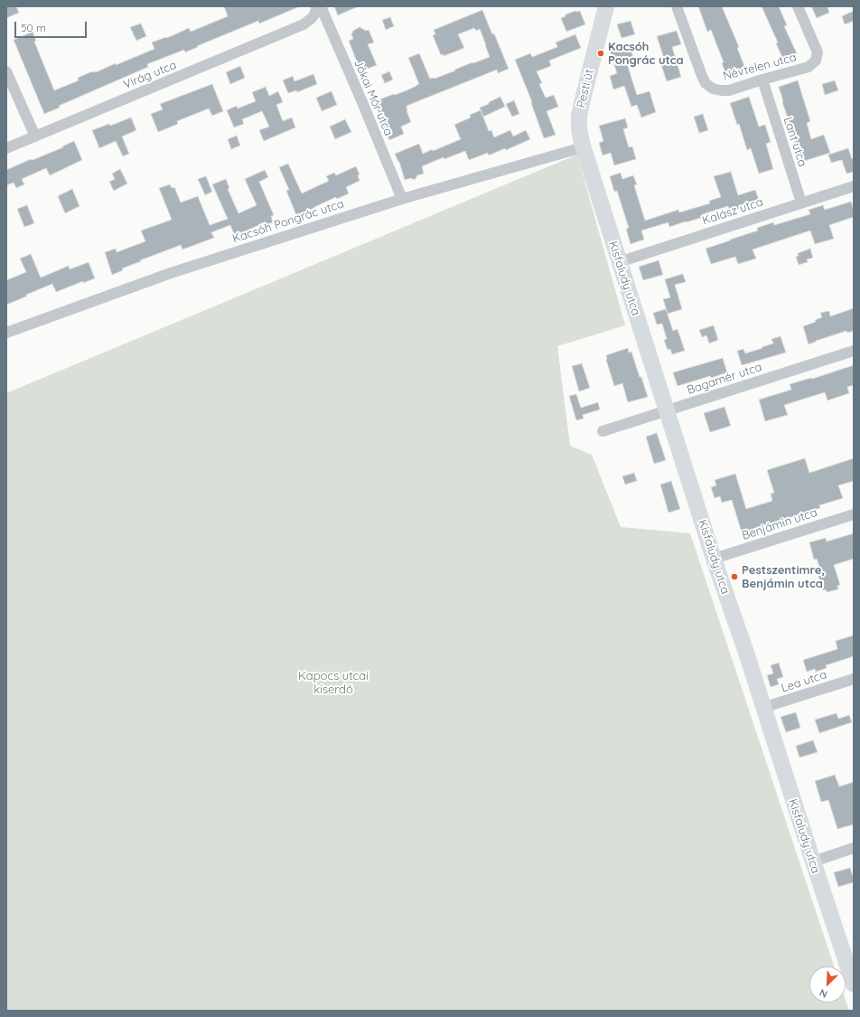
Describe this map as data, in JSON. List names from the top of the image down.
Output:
{
  "streets": {
    "street": [
      "Névtelen utca",
      "Virág utca",
      "Pesti út",
      "Jókai Mór utca",
      "Lant utca",
      "Kalász utca",
      "Kacsóh Pongrác utca",
      "Kisfaludy utca",
      "Bagamér utca",
      "Benjámin utca",
      "Lea utca"
    ]
  },
  "crossings": [
    ["Névtelen utca", "Lant utca"],
    ["Virág utca", "Jókai Mór utca"],
    ["Pesti út", "Kisfaludy utca"],
    ["Jókai Mór utca", "Kacsóh Pongrác utca"],
    ["Lant utca", "Kalász utca"],
    ["Kalász utca", "Kisfaludy utca"],
    ["Kacsóh Pongrác utca", "Kisfaludy utca"],
    ["Kisfaludy utca", "Bagamér utca"],
    ["Kisfaludy utca", "Benjámin utca"],
    ["Kisfaludy utca", "Lea utca"]
  ],
  "parks": ["Kapocs utcai kiserdő"],
  "places": ["Kacsóh Pongrác utca", "Pestszentimre, Benjámin utca"],
  "scale_bar": "50 m",
  "north": "bottom left"
}
